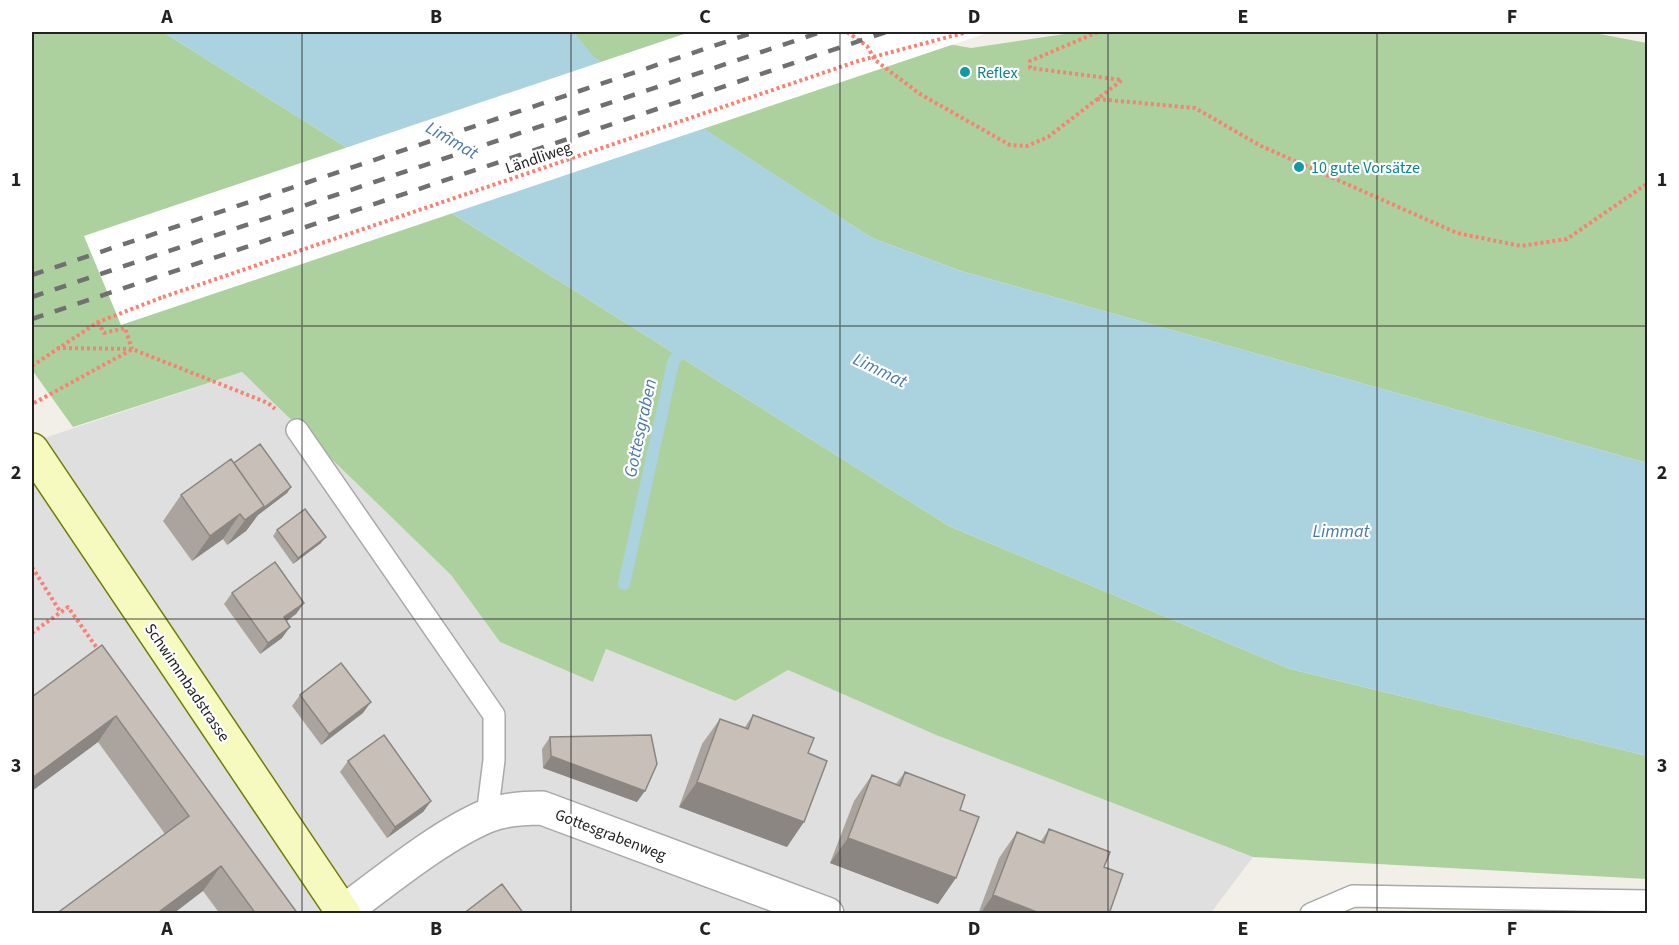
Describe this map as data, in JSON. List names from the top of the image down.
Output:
{
  "streets": {
    "main road": ["Schwimmbadstrasse"],
    "street": ["Gottesgrabenweg"],
    "path": ["Ländliweg"]
  },
  "crossings": [
    ["Schwimmbadstrasse", "Gottesgrabenweg"]
  ],
  "water": ["Limmat", "Gottesgraben"],
  "places": ["Reflex", "10 gute Vorsätze"],
  "grid": {
    "columns": [
      "A",
      "B",
      "C",
      "D",
      "E",
      "F"
    ],
    "rows": ["1", "2", "3"]
  }
}
